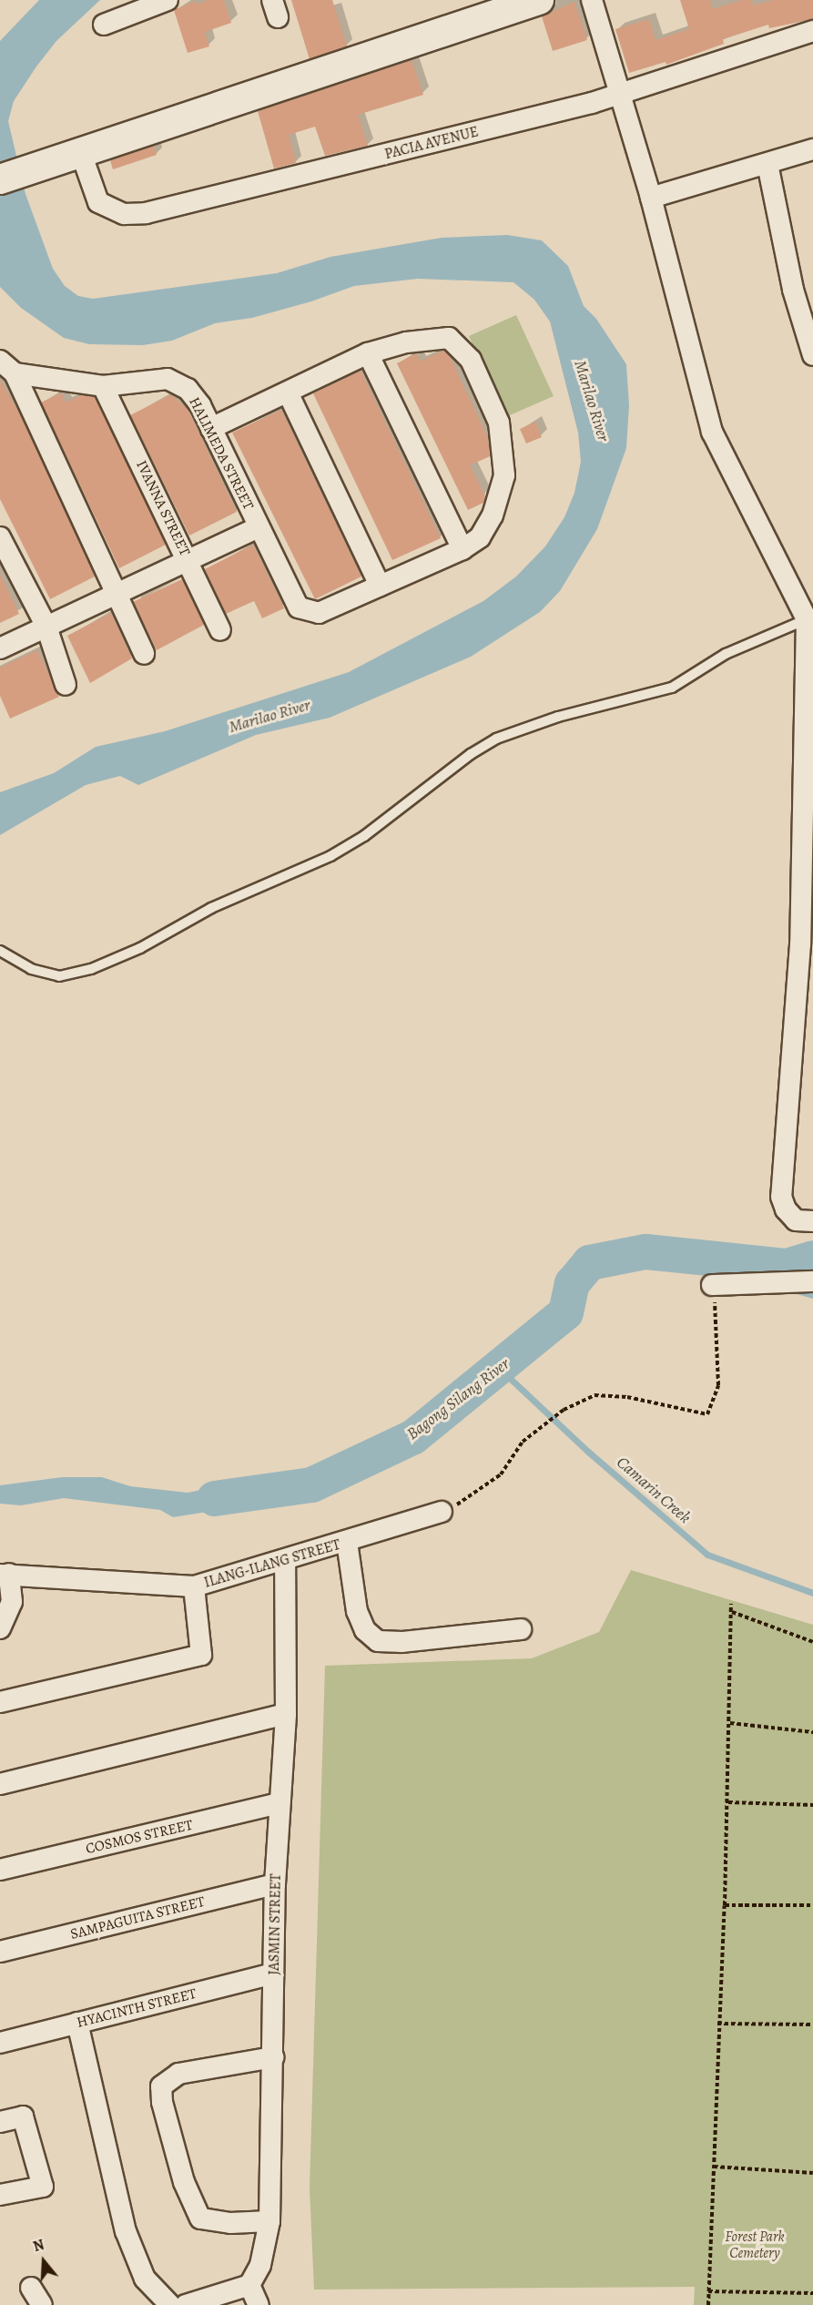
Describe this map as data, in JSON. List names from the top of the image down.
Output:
{
  "streets": {
    "street": [
      "PACIA AVENUE",
      "HALIMEDA STREET",
      "IVANNA STREET",
      "ILANG-ILANG STREET",
      "COSMOS STREET",
      "SAMPAGUITA STREET",
      "JASMIN STREET",
      "HYACINTH STREET"
    ]
  },
  "crossings": [
    ["HALIMEDA STREET", "IVANNA STREET"],
    ["ILANG-ILANG STREET", "JASMIN STREET"],
    ["COSMOS STREET", "JASMIN STREET"],
    ["SAMPAGUITA STREET", "JASMIN STREET"],
    ["JASMIN STREET", "HYACINTH STREET"]
  ],
  "water": ["Marilao River", "Bagong Silang River", "Camarin Creek"],
  "parks": ["Forest Park Cemetery"],
  "north": "top"
}
